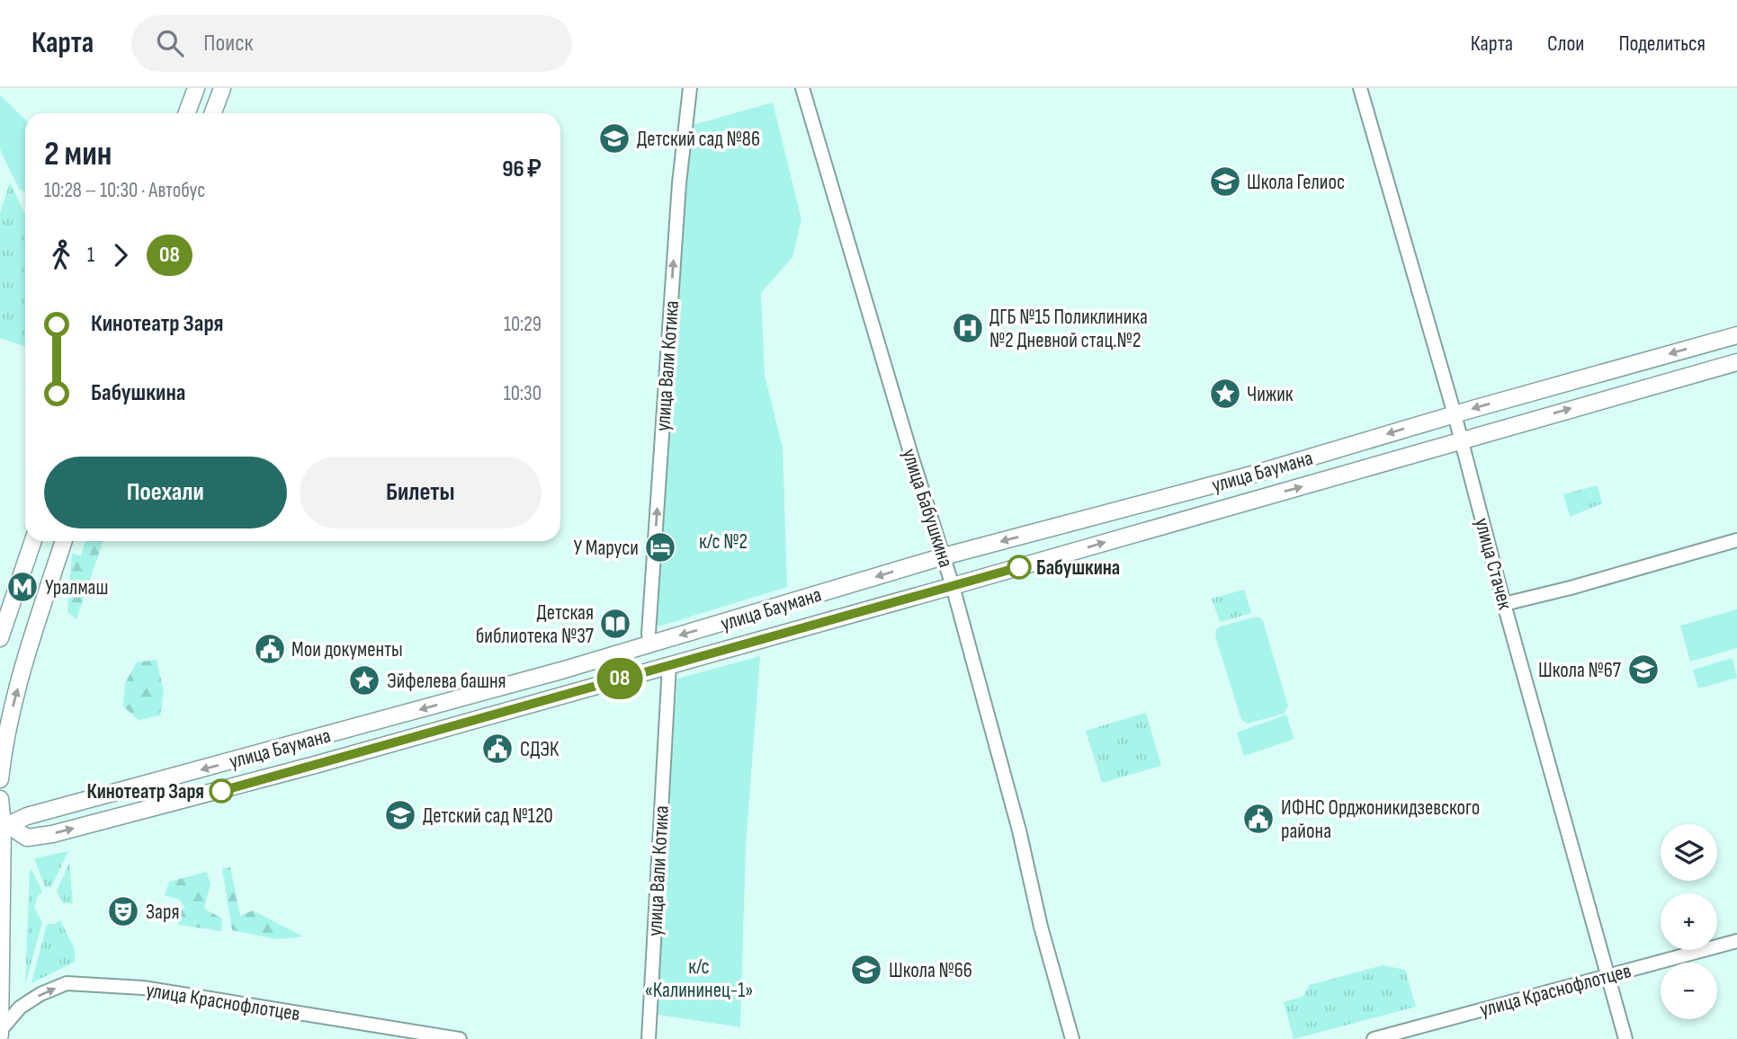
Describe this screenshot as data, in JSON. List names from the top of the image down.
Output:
{
  "streets": {
    "main road": ["улица Баумана"],
    "street": [
      "улица Вали Котика",
      "улица Бабушкина",
      "улица Стачек",
      "улица Краснофлотцев"
    ]
  },
  "crossings": [
    ["улица Вали Котика", "улица Баумана"],
    ["улица Баумана", "улица Бабушкина"],
    ["улица Баумана", "улица Стачек"],
    ["улица Стачек", "улица Краснофлотцев"]
  ],
  "one_way": ["улица Вали Котика", "улица Краснофлотцев"],
  "parks": ["к/с №2", "к/с «Калининец-1»"],
  "places": {
    "school or university": [
      "Детский сад №86",
      "Школа Гелиос",
      "Школа №67",
      "Детский сад №120",
      "Школа №66"
    ],
    "hospital": ["ДГБ №15 Поликлиника №2 Дневной стац.№2"],
    "place": ["Чижик", "Эйфелева башня"],
    "hotel": ["У Маруси"],
    "other": ["Бабушкина", "Кинотеатр Заря"],
    "metro station": ["Уралмаш"],
    "library": ["Детская библиотека №37"],
    "public building": ["Мои документы", "СДЭК", "ИФНС Орджоникидзевского района"],
    "theatre": ["Заря"]
  },
  "lines": ["bus line 08"],
  "page": {
    "header": "Карта",
    "search": "Поиск",
    "nav": ["Карта", "Слои", "Поделиться"],
    "on_map": "08",
    "heading": ["2 мин", "10:28 – 10:30 · Автобус", "96 ₽"],
    "legs": ["1", "08"],
    "list": [
      {
        "name": "Кинотеатр Заря",
        "value": "10:29"
      },
      {
        "name": "Бабушкина",
        "value": "10:30"
      }
    ],
    "buttons": ["Поехали", "Билеты"],
    "map_buttons": ["+", "−"]
  }
}
